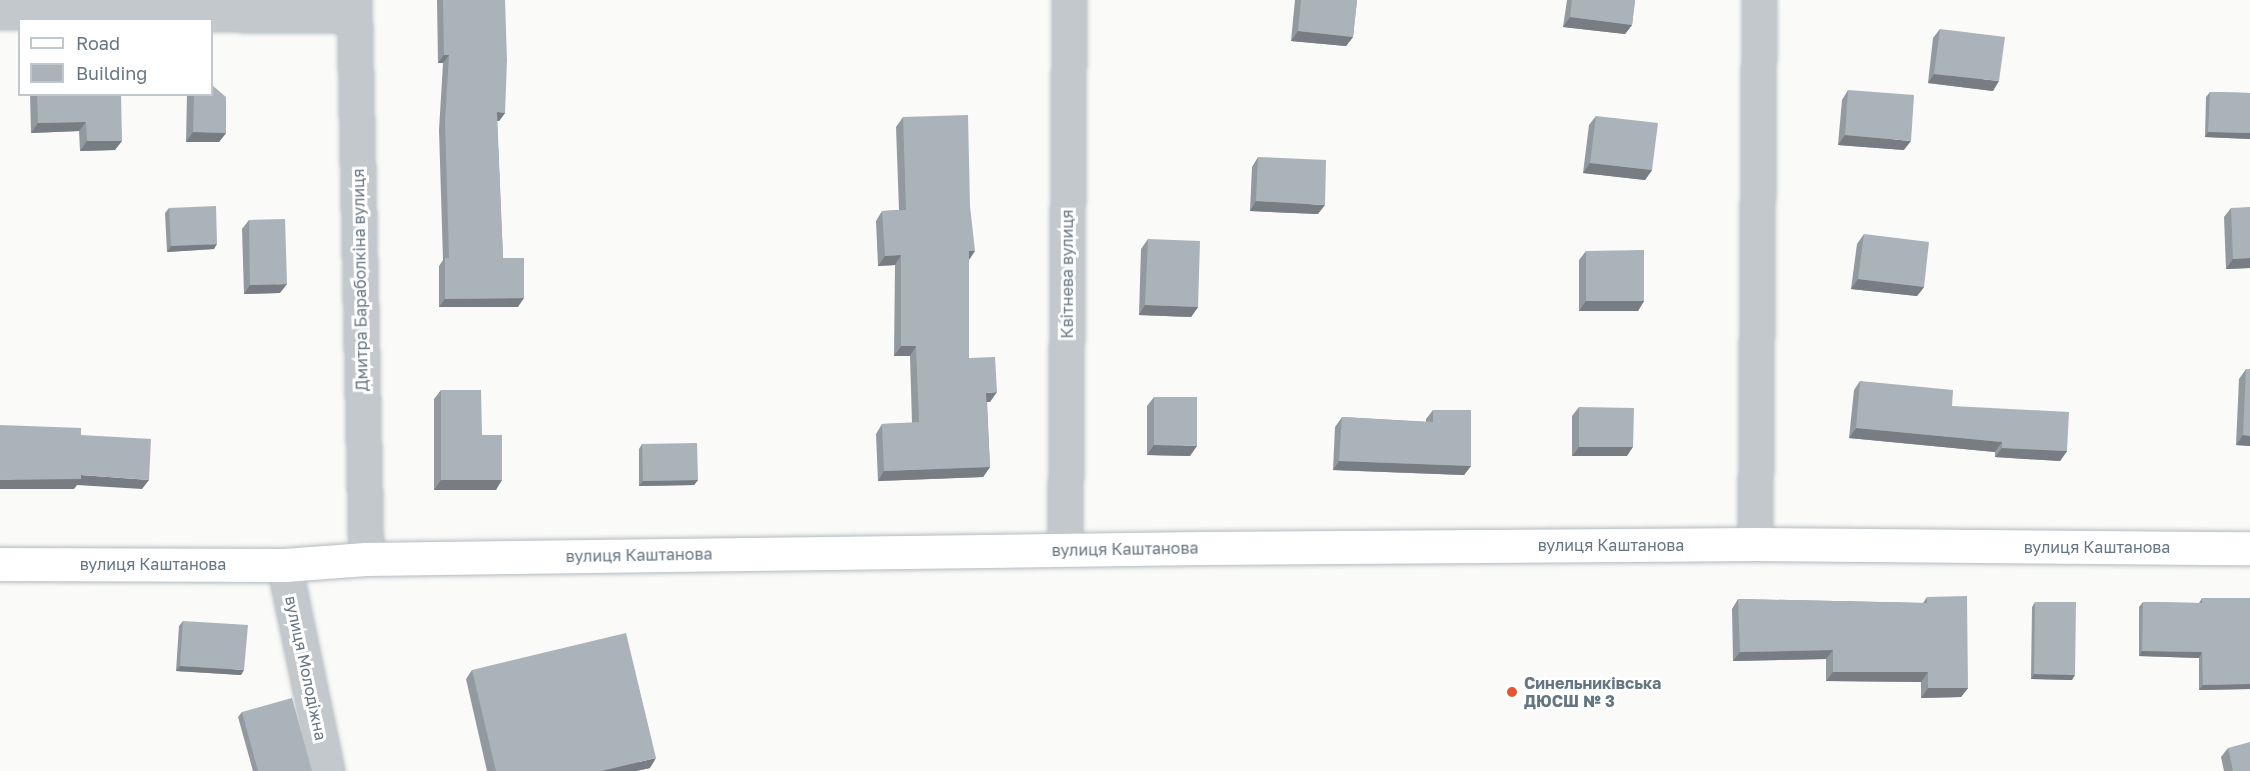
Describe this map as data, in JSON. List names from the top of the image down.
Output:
{
  "streets": {
    "street": [
      "Квітнева вулиця",
      "Дмитра Бараболкіна вулиця",
      "вулиця Каштанова",
      "вулиця Молодіжна"
    ]
  },
  "crossings": [
    ["Квітнева вулиця", "вулиця Каштанова"],
    ["Дмитра Бараболкіна вулиця", "вулиця Каштанова"],
    ["вулиця Каштанова", "вулиця Молодіжна"]
  ],
  "places": ["Синельниківська ДЮСШ № 3"],
  "legend": ["Road", "Building"]
}
